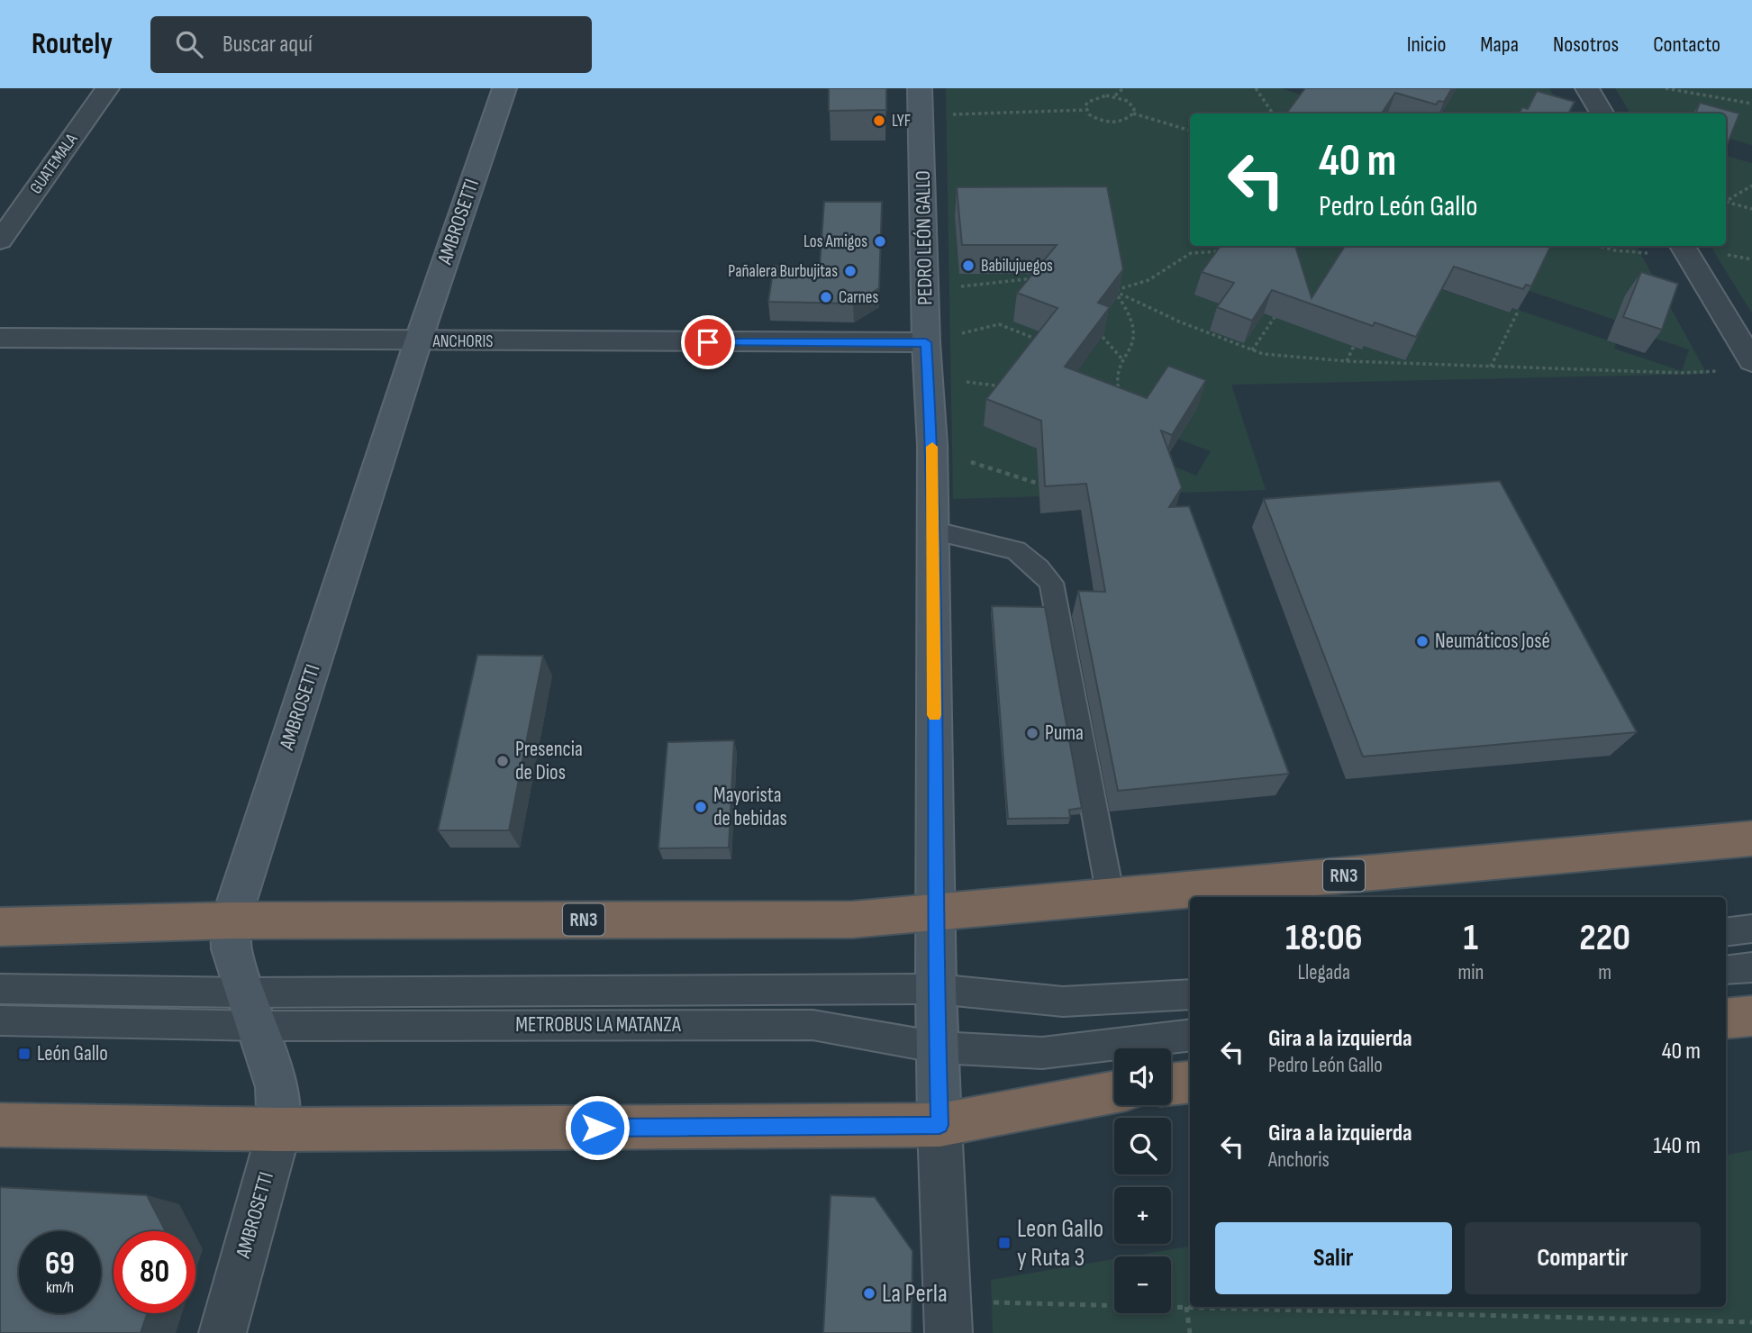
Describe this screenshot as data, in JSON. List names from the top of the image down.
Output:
{
  "streets": {
    "highway": ["RN3"],
    "street": [
      "GUATEMALA",
      "AMBROSETTI",
      "PEDRO LEÓN GALLO",
      "ANCHORIS"
    ],
    "lane": ["METROBUS LA MATANZA"]
  },
  "crossings": [
    ["AMBROSETTI", "ANCHORIS"],
    ["AMBROSETTI", "RN3"],
    ["AMBROSETTI", "METROBUS LA MATANZA"],
    ["PEDRO LEÓN GALLO", "ANCHORIS"],
    ["PEDRO LEÓN GALLO", "RN3"],
    ["PEDRO LEÓN GALLO", "METROBUS LA MATANZA"]
  ],
  "places": {
    "other": [
      "LYF",
      "Los Amigos",
      "Babilujuegos",
      "Pañalera Burbujitas",
      "Carnes",
      "Neumáticos José",
      "Puma",
      "Presencia de Dios",
      "Mayorista de bebidas",
      "La Perla"
    ],
    "transit": ["León Gallo", "Leon Gallo y Ruta 3"]
  },
  "page": {
    "header": "Routely",
    "search": "Buscar aquí",
    "nav": [
      "Inicio",
      "Mapa",
      "Nosotros",
      "Contacto"
    ],
    "turn": ["40 m", "Pedro León Gallo"],
    "eta": [
      "18:06",
      "Llegada",
      "1",
      "min",
      "220",
      "m"
    ],
    "list": [
      {
        "name": "Gira a la izquierda",
        "note": "Pedro León Gallo",
        "value": "40 m"
      },
      {
        "name": "Gira a la izquierda",
        "note": "Anchoris",
        "value": "140 m"
      }
    ],
    "map_buttons": ["+", "−"],
    "buttons": ["Salir", "Compartir"],
    "speed": "69 km/h",
    "limit": "80"
  }
}
